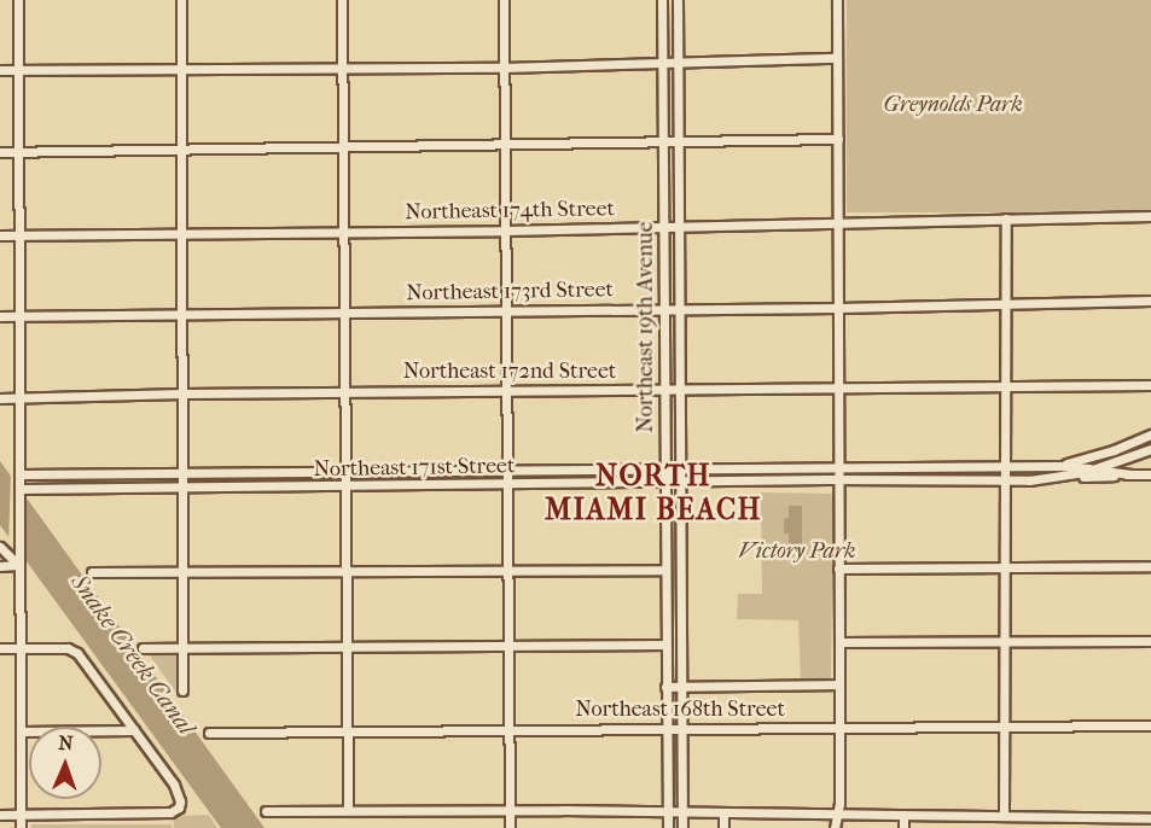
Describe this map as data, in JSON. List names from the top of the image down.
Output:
{
  "streets": {
    "street": [
      "Northeast 174th Street",
      "Northeast 173rd Street",
      "Northeast 19th Avenue",
      "Northeast 172nd Street",
      "Northeast 171st Street",
      "Northeast 168th Street"
    ]
  },
  "crossings": [
    ["Northeast 174th Street", "Northeast 19th Avenue"],
    ["Northeast 173rd Street", "Northeast 19th Avenue"],
    ["Northeast 19th Avenue", "Northeast 172nd Street"],
    ["Northeast 19th Avenue", "Northeast 171st Street"],
    ["Northeast 19th Avenue", "Northeast 168th Street"]
  ],
  "districts": ["NORTH MIAMI BEACH"],
  "water": ["Snake Creek Canal"],
  "parks": ["Greynolds Park", "Victory Park"],
  "north": "top"
}
